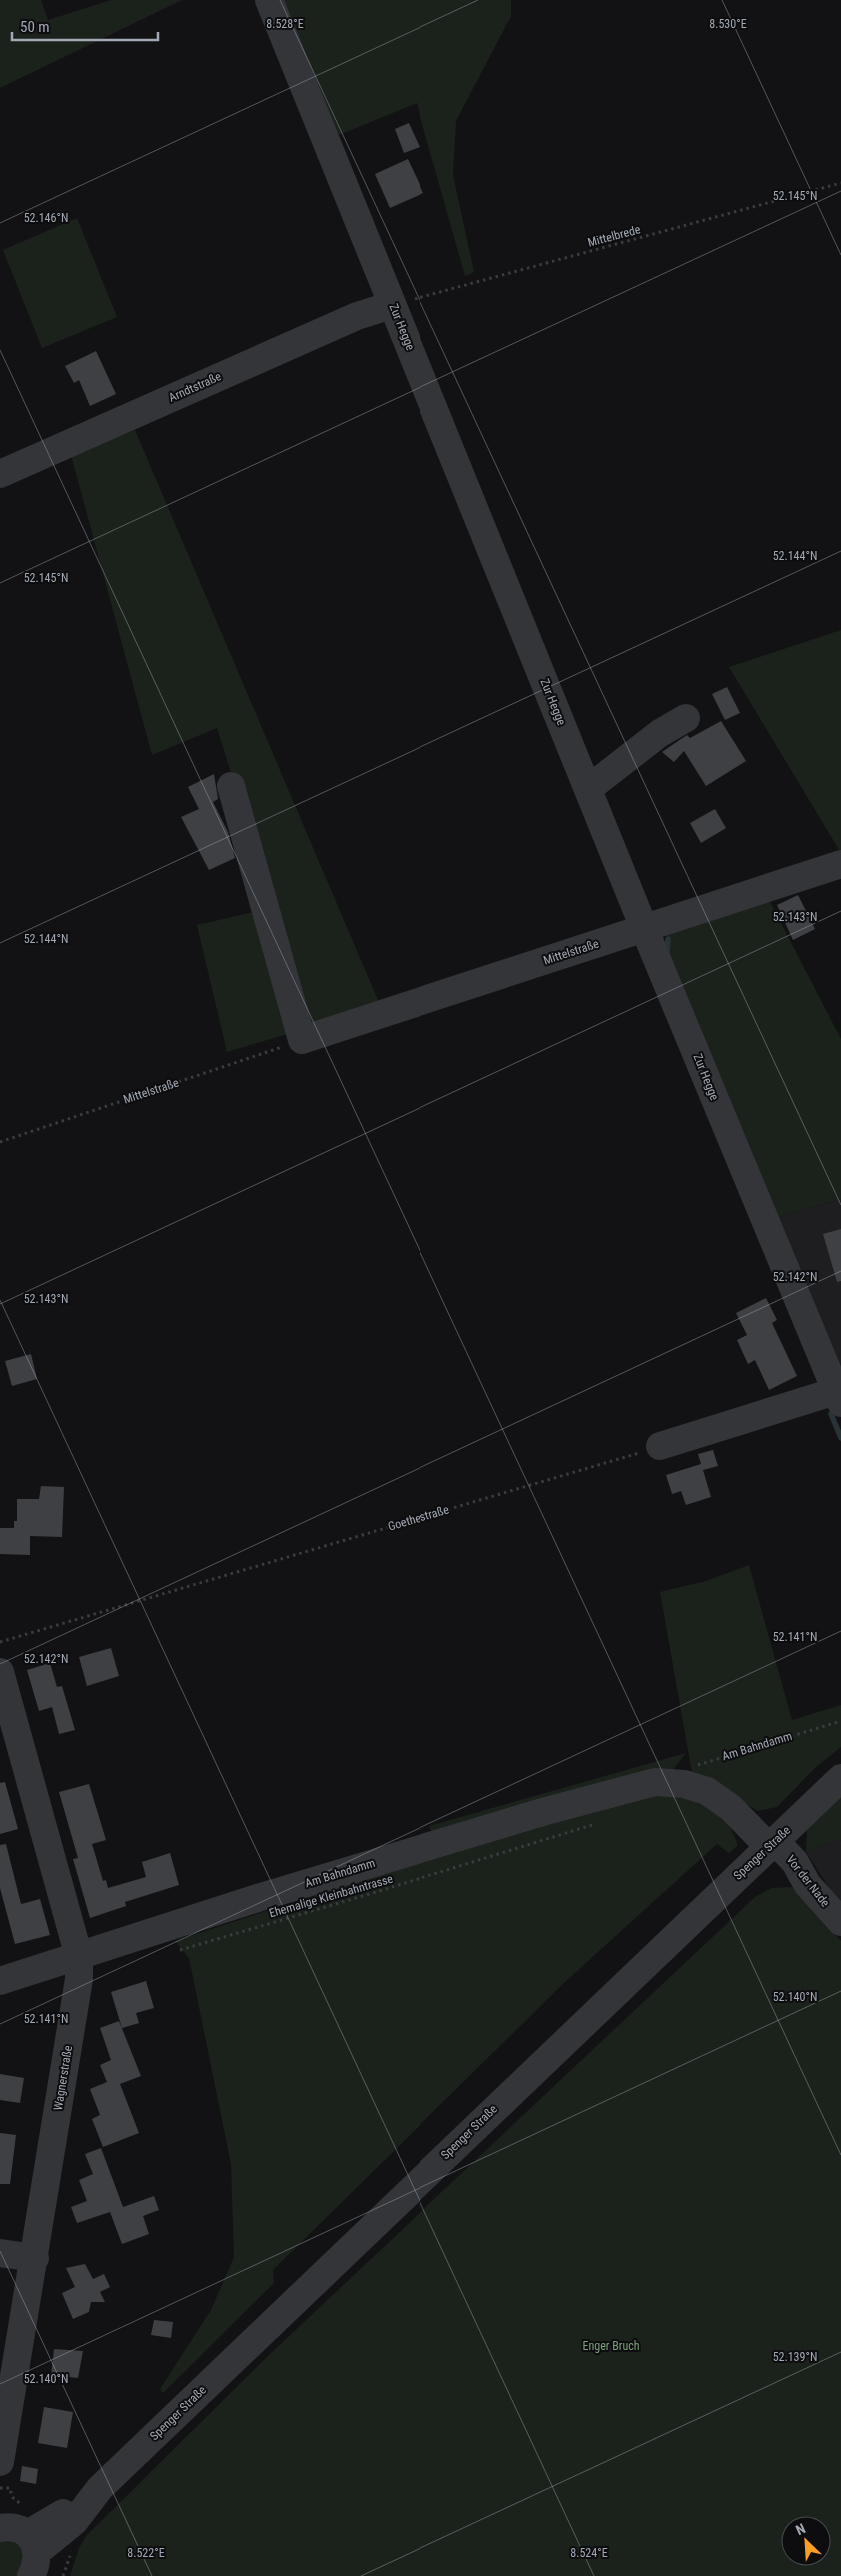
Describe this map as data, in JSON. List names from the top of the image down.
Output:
{
  "streets": {
    "street": [
      "Zur Hegge",
      "Arndtstraße",
      "Mittelstraße",
      "Am Bahndamm",
      "Spenger Straße",
      "Vor der Nade",
      "Wagnerstraße"
    ],
    "path": ["Mittelbrede", "Goethestraße", "Ehemalige Kleinbahntrasse"]
  },
  "crossings": [
    ["Mittelbrede", "Zur Hegge"],
    ["Mittelbrede", "Arndtstraße"],
    ["Zur Hegge", "Arndtstraße"],
    ["Zur Hegge", "Mittelstraße"],
    ["Am Bahndamm", "Spenger Straße"],
    ["Am Bahndamm", "Vor der Nade"],
    ["Am Bahndamm", "Wagnerstraße"],
    ["Spenger Straße", "Vor der Nade"]
  ],
  "parks": ["Enger Bruch"],
  "scale_bar": "50 m",
  "north": "top left",
  "coordinates": [
    "8.528°E",
    "8.530°E",
    "52.145°N",
    "52.146°N",
    "52.144°N",
    "52.143°N",
    "52.142°N",
    "52.141°N",
    "52.140°N",
    "52.139°N",
    "8.522°E",
    "8.524°E"
  ]
}
